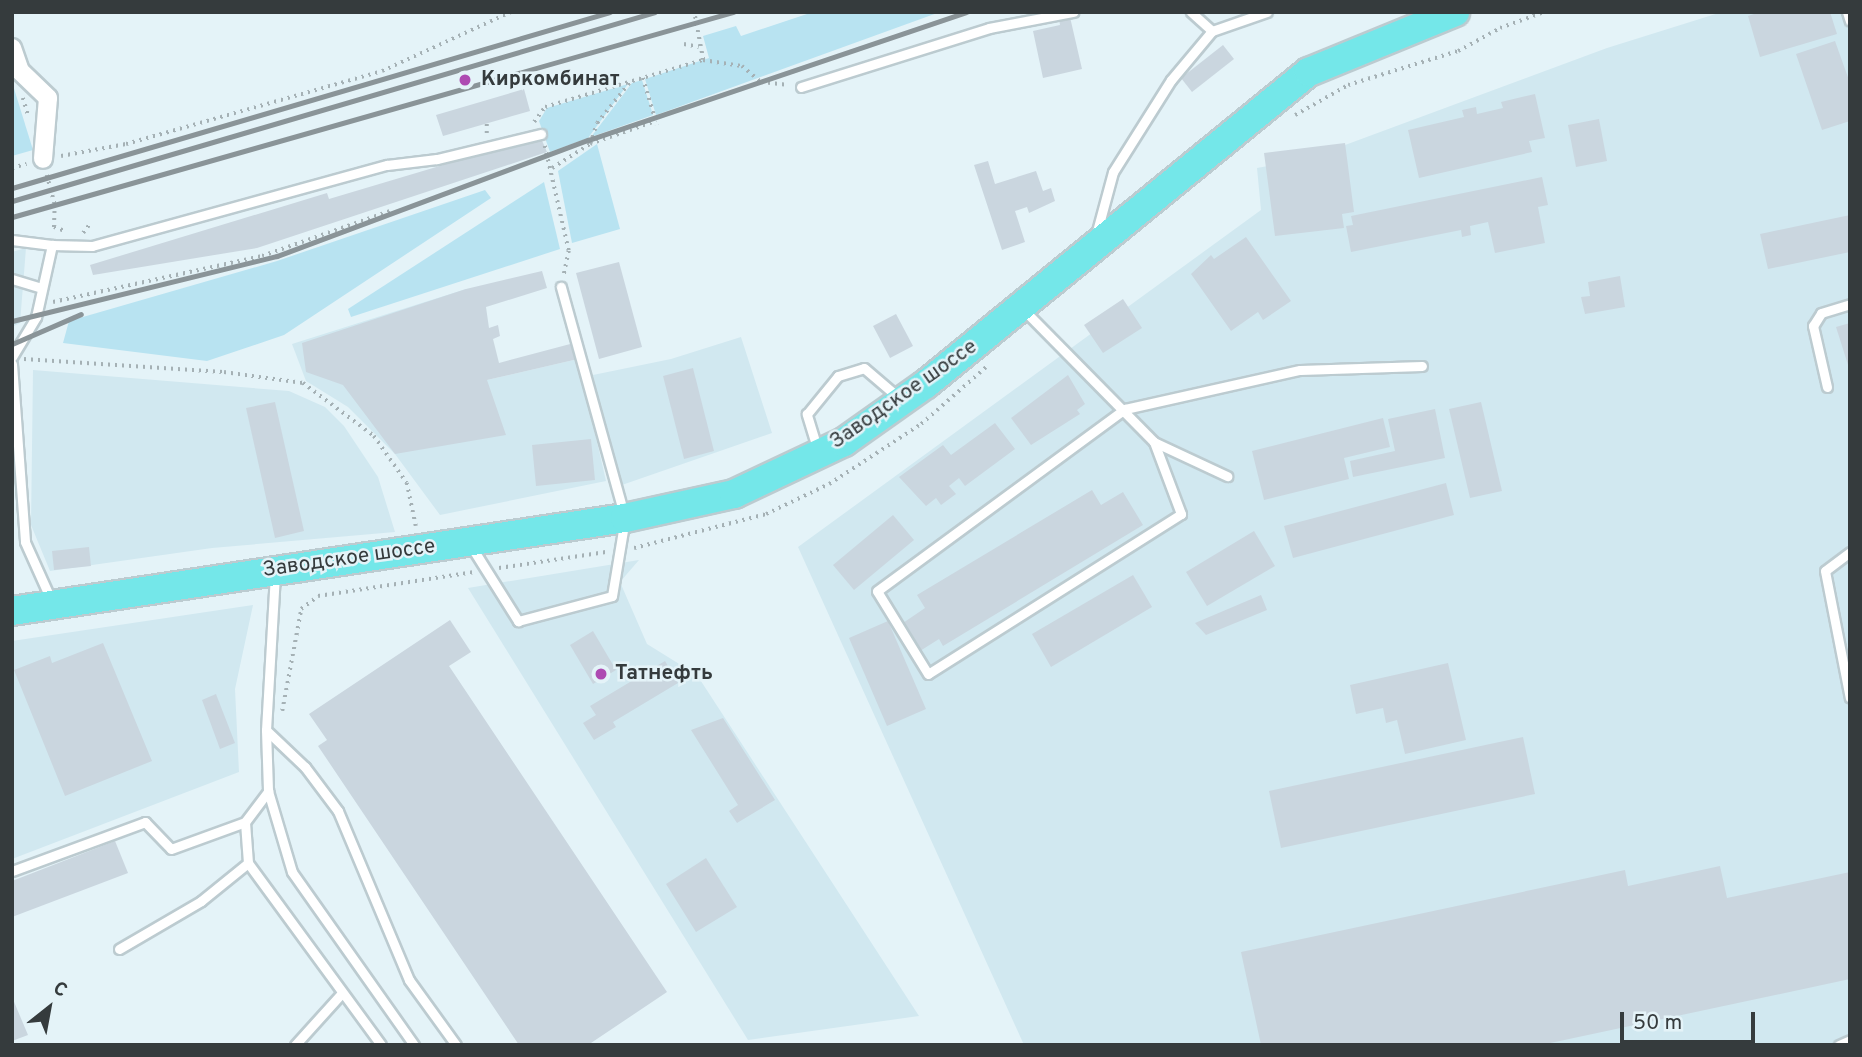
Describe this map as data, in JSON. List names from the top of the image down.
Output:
{
  "streets": {
    "main road": ["Заводское шоссе"]
  },
  "places": ["Киркомбинат", "Татнефть"],
  "scale_bar": "50 m",
  "north": "top right"
}
